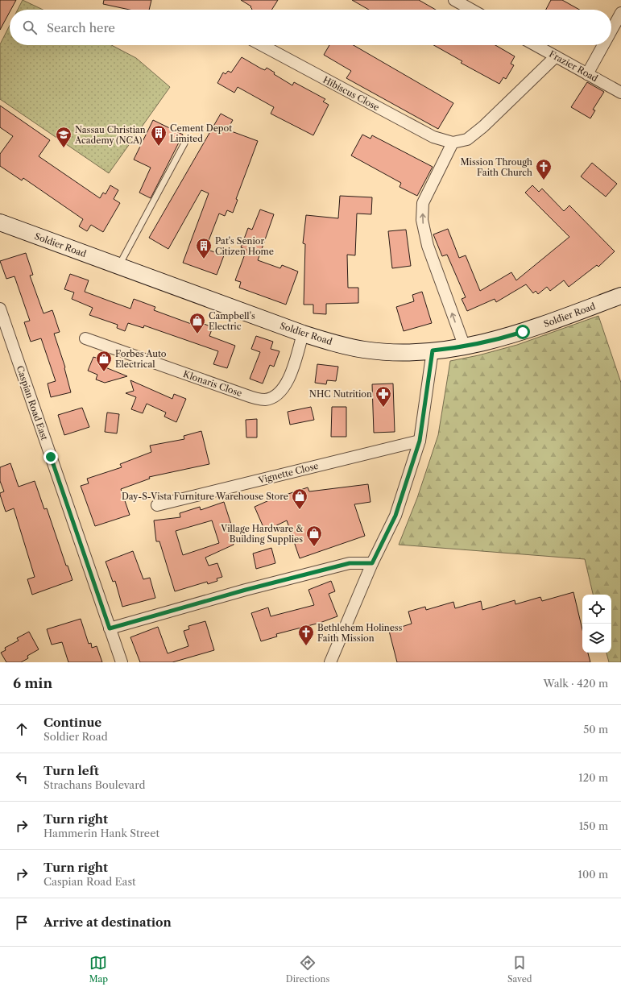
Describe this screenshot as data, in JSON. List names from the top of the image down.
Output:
{
  "streets": {
    "main road": ["Soldier Road"],
    "street": [
      "Frazier Road",
      "Hibiscus Close",
      "Klonaris Close",
      "Caspian Road East",
      "Vignette Close"
    ]
  },
  "crossings": [
    ["Soldier Road", "Klonaris Close"]
  ],
  "places": {
    "building": ["Cement Depot Limited", "Pat's Senior Citizen Home"],
    "school or university": ["Nassau Christian Academy (NCA)"],
    "church": ["Mission Through Faith Church", "Bethlehem Holiness Faith Mission"],
    "shop": [
      "Campbell's Electric",
      "Forbes Auto Electrical",
      "Day-S-Vista Furniture Warehouse Store",
      "Village Hardware & Building Supplies"
    ],
    "pharmacy": ["NHC Nutrition"]
  },
  "page": {
    "search": "Search here",
    "heading": ["6 min", "Walk · 420 m"],
    "list": [
      ["Continue", "Soldier Road", "50 m"],
      ["Turn left", "Strachans Boulevard", "120 m"],
      ["Turn right", "Hammerin Hank Street", "150 m"],
      ["Turn right", "Caspian Road East", "100 m"],
      "Arrive at destination"
    ],
    "nav": ["Map", "Directions", "Saved"]
  }
}
